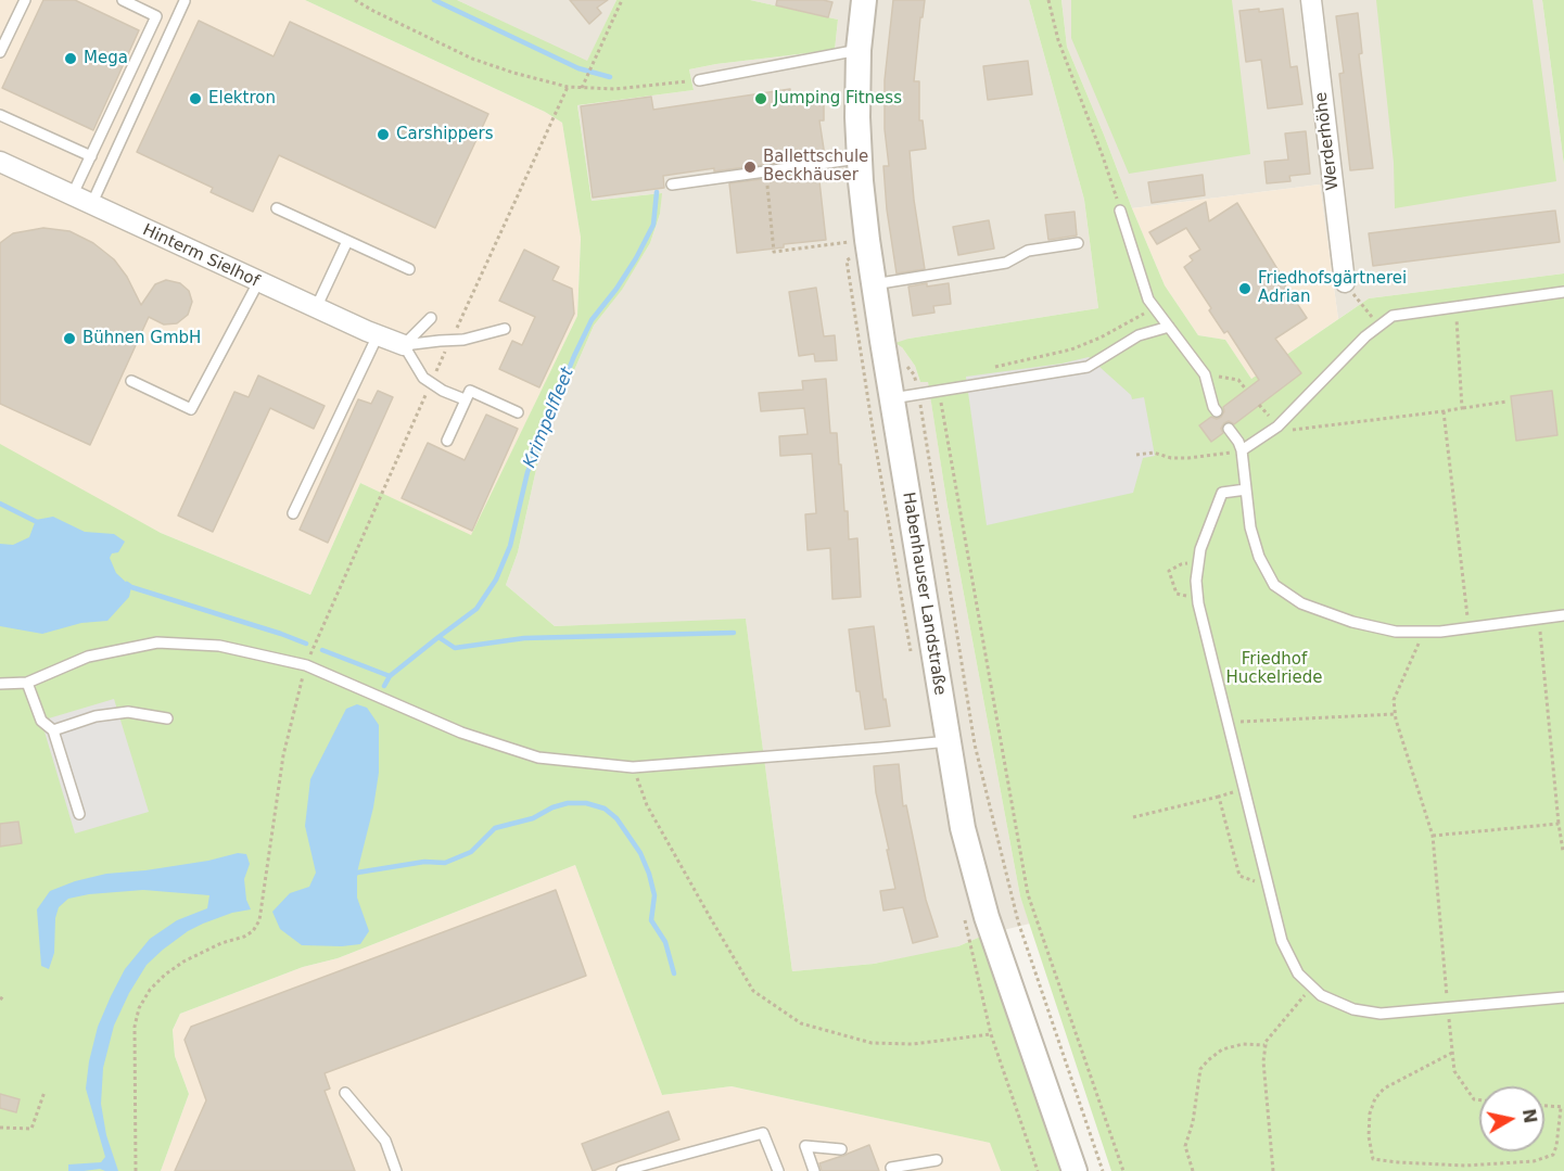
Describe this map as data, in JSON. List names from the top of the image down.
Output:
{
  "streets": {
    "street": ["Werderhöhe", "Hinterm Sielhof", "Habenhauser Landstraße"]
  },
  "water": ["Krimpelfleet"],
  "parks": ["Friedhof Huckelriede"],
  "places": [
    "Mega",
    "Elektron",
    "Jumping Fitness",
    "Carshippers",
    "Ballettschule Beckhäuser",
    "Friedhofsgärtnerei Adrian",
    "Bühnen GmbH"
  ],
  "north": "right"
}
